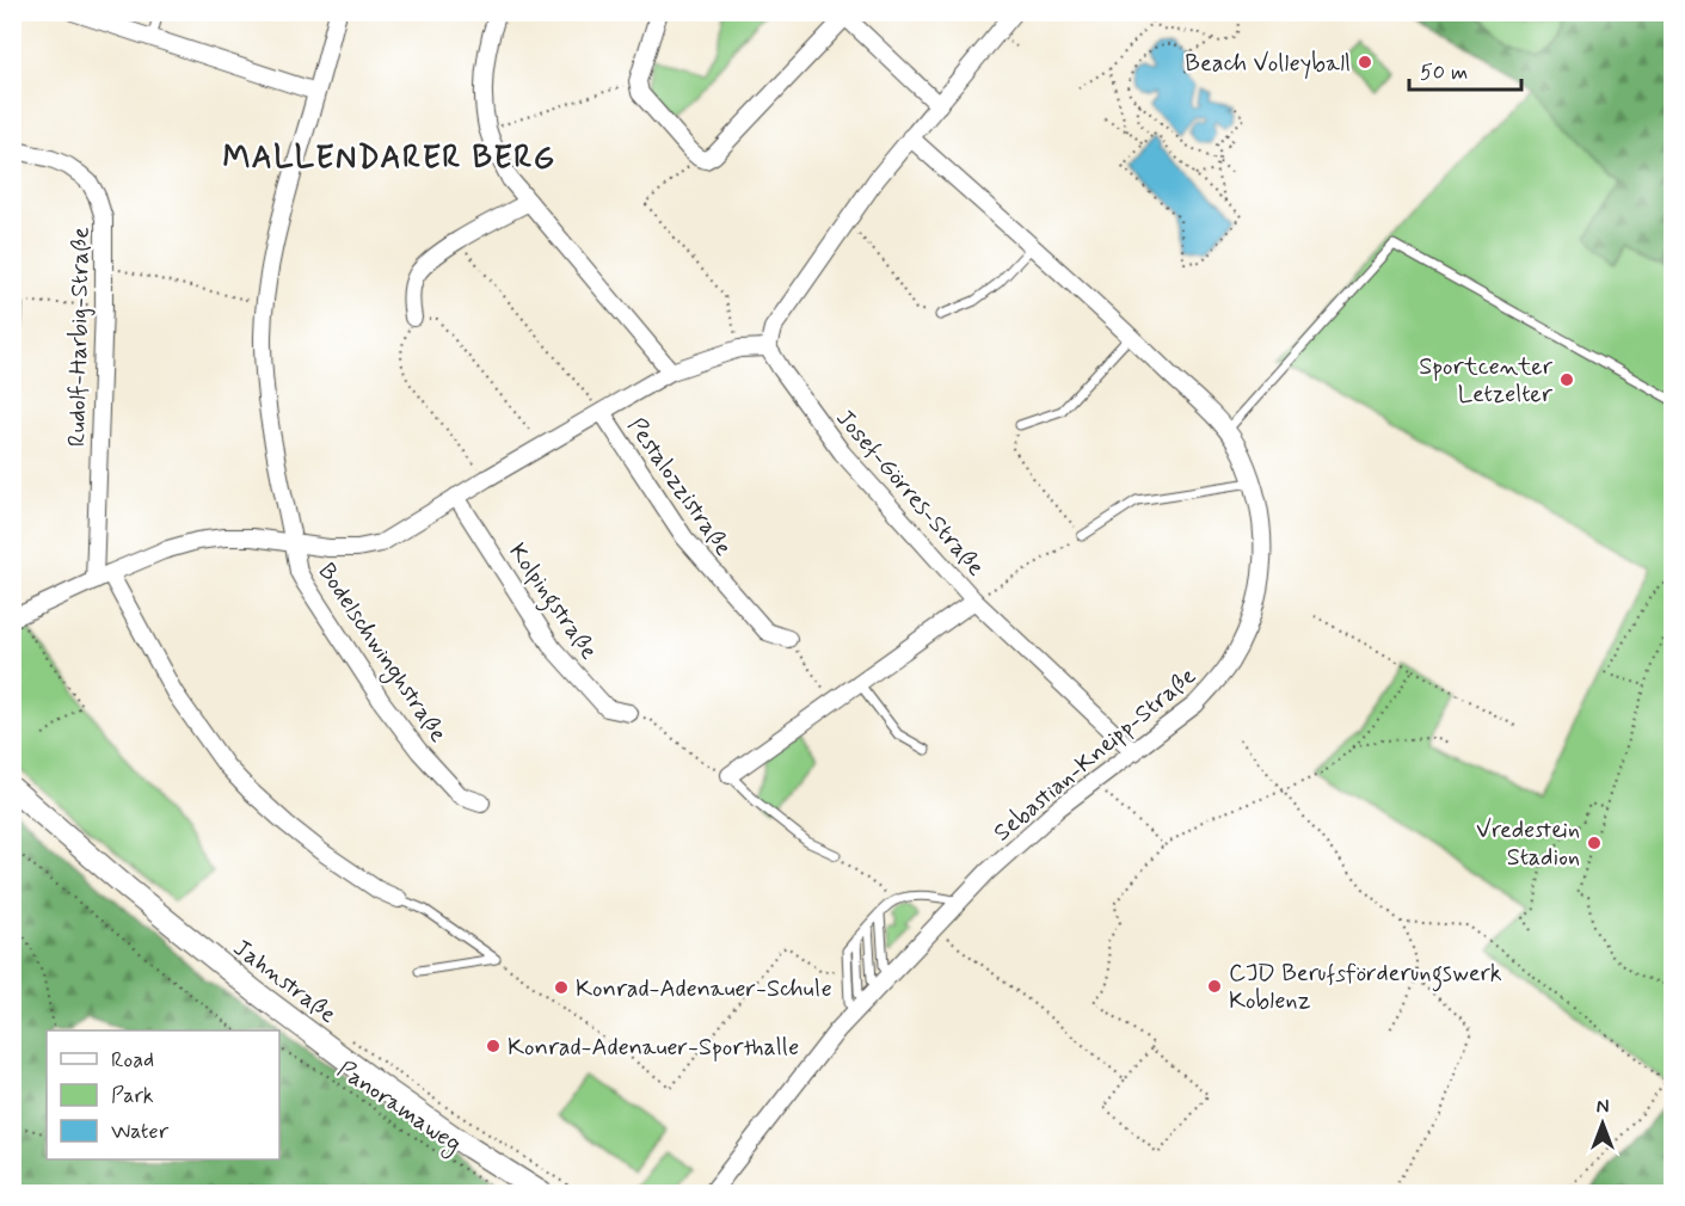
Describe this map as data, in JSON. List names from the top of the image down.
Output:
{
  "streets": {
    "street": [
      "Rudolf-Harbig-Straße",
      "Pestalozzistraße",
      "Josef-Görres-Straße",
      "Kolpingstraße",
      "Bodelschwinghstraße",
      "Sebastian-Kneipp-Straße",
      "Jahnstraße"
    ],
    "path": ["Panoramaweg"]
  },
  "crossings": [
    ["Josef-Görres-Straße", "Sebastian-Kneipp-Straße"]
  ],
  "districts": ["MALLENDARER BERG"],
  "places": [
    "Beach Volleyball",
    "Sportcenter Letzelter",
    "Vredestein Stadion",
    "CJD Berufsförderungswerk Koblenz",
    "Konrad-Adenauer-Schule",
    "Konrad-Adenauer-Sporthalle"
  ],
  "legend": ["Road", "Park", "Water"],
  "scale_bar": "50 m",
  "north": "top"
}
